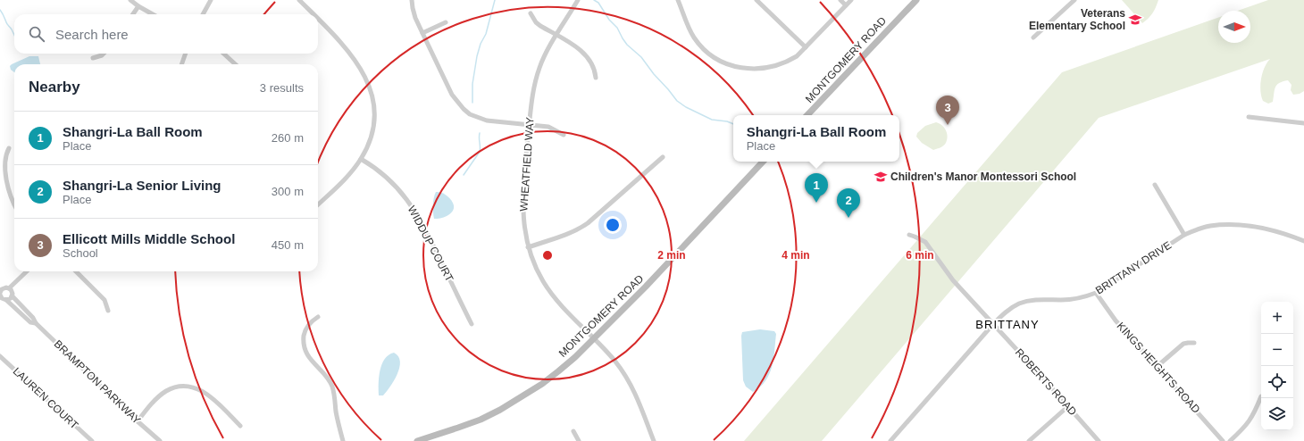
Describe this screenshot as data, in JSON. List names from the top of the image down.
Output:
{
  "streets": {
    "main road": ["MONTGOMERY ROAD"],
    "street": [
      "WHEATFIELD WAY",
      "WIDDUP COURT",
      "BRITTANY DRIVE",
      "KINGS HEIGHTS ROAD",
      "BRAMPTON PARKWAY",
      "ROBERTS ROAD",
      "LAUREN COURT"
    ]
  },
  "crossings": [
    ["MONTGOMERY ROAD", "WHEATFIELD WAY"],
    ["BRITTANY DRIVE", "KINGS HEIGHTS ROAD"],
    ["BRITTANY DRIVE", "ROBERTS ROAD"]
  ],
  "districts": ["BRITTANY"],
  "places": {
    "school or university": ["Veterans Elementary School", "Children's Manor Montessori School"]
  },
  "north": "right",
  "page": {
    "search": "Search here",
    "heading": ["Nearby", "3 results"],
    "pins": ["3", "1", "2"],
    "list": [
      {
        "mark": "1",
        "name": "Shangri-La Ball Room",
        "note": "Place",
        "value": "260 m"
      },
      {
        "mark": "2",
        "name": "Shangri-La Senior Living",
        "note": "Place",
        "value": "300 m"
      },
      {
        "mark": "3",
        "name": "Ellicott Mills Middle School",
        "note": "School",
        "value": "450 m"
      }
    ],
    "popup": ["Shangri-La Ball Room", "Place"],
    "map_buttons": ["+", "−"]
  },
  "rings": ["2 min", "4 min", "6 min"]
}
